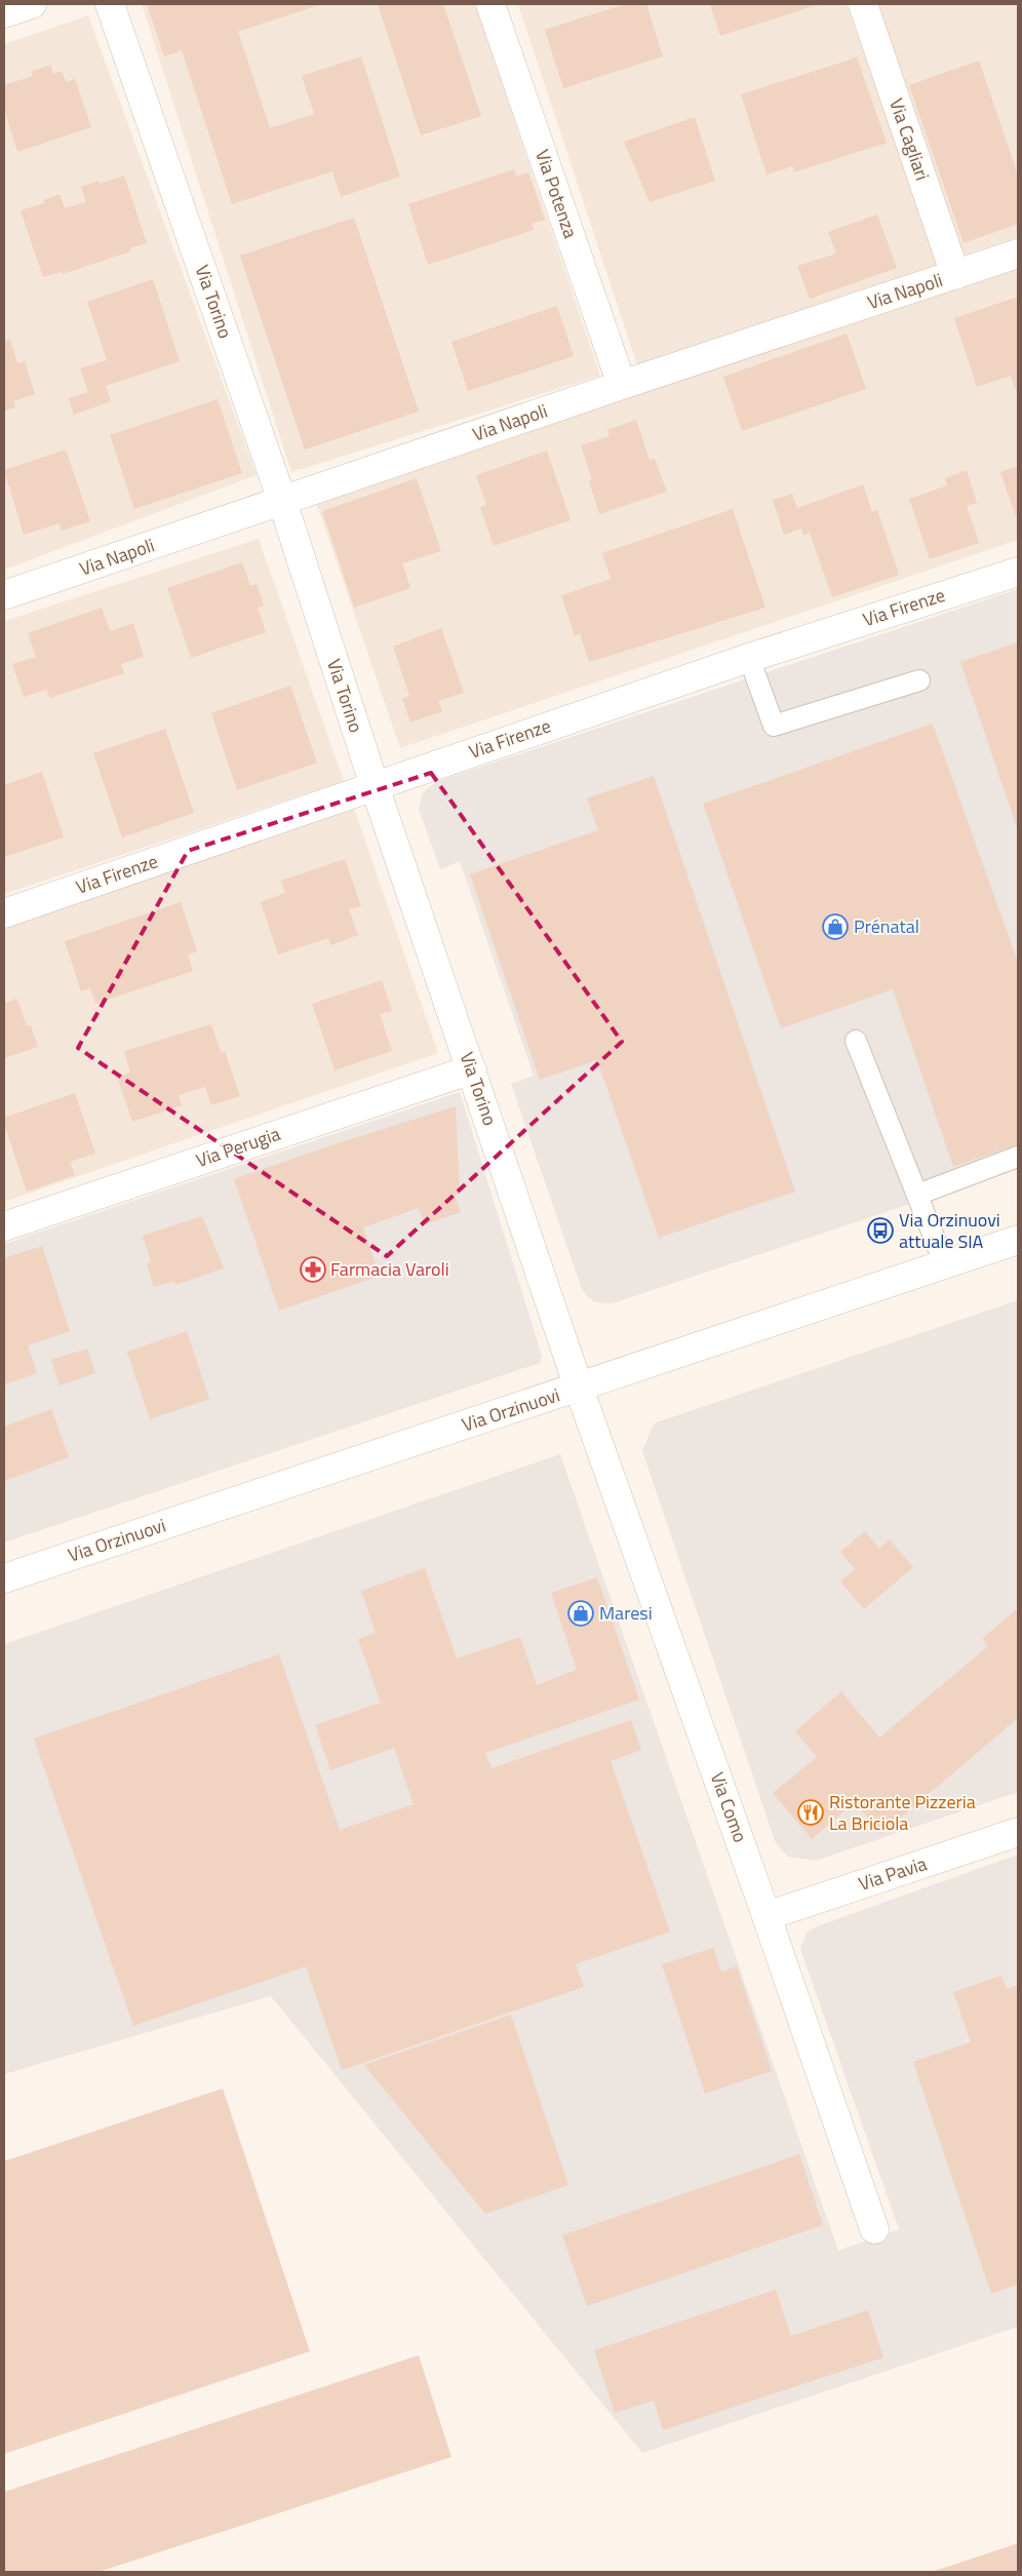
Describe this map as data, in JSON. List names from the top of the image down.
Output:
{
  "streets": {
    "street": [
      "Via Cagliari",
      "Via Potenza",
      "Via Napoli",
      "Via Torino",
      "Via Firenze",
      "Via Perugia",
      "Via Orzinuovi",
      "Via Como",
      "Via Pavia"
    ]
  },
  "crossings": [
    ["Via Cagliari", "Via Napoli"],
    ["Via Potenza", "Via Napoli"],
    ["Via Napoli", "Via Torino"],
    ["Via Torino", "Via Firenze"],
    ["Via Torino", "Via Perugia"],
    ["Via Torino", "Via Orzinuovi"],
    ["Via Torino", "Via Como"],
    ["Via Orzinuovi", "Via Como"],
    ["Via Como", "Via Pavia"]
  ],
  "places": {
    "shop": ["Prénatal", "Maresi"],
    "bus stop": ["Via Orzinuovi attuale SIA"],
    "pharmacy": ["Farmacia Varoli"],
    "restaurant": ["Ristorante Pizzeria La Briciola"]
  }
}
